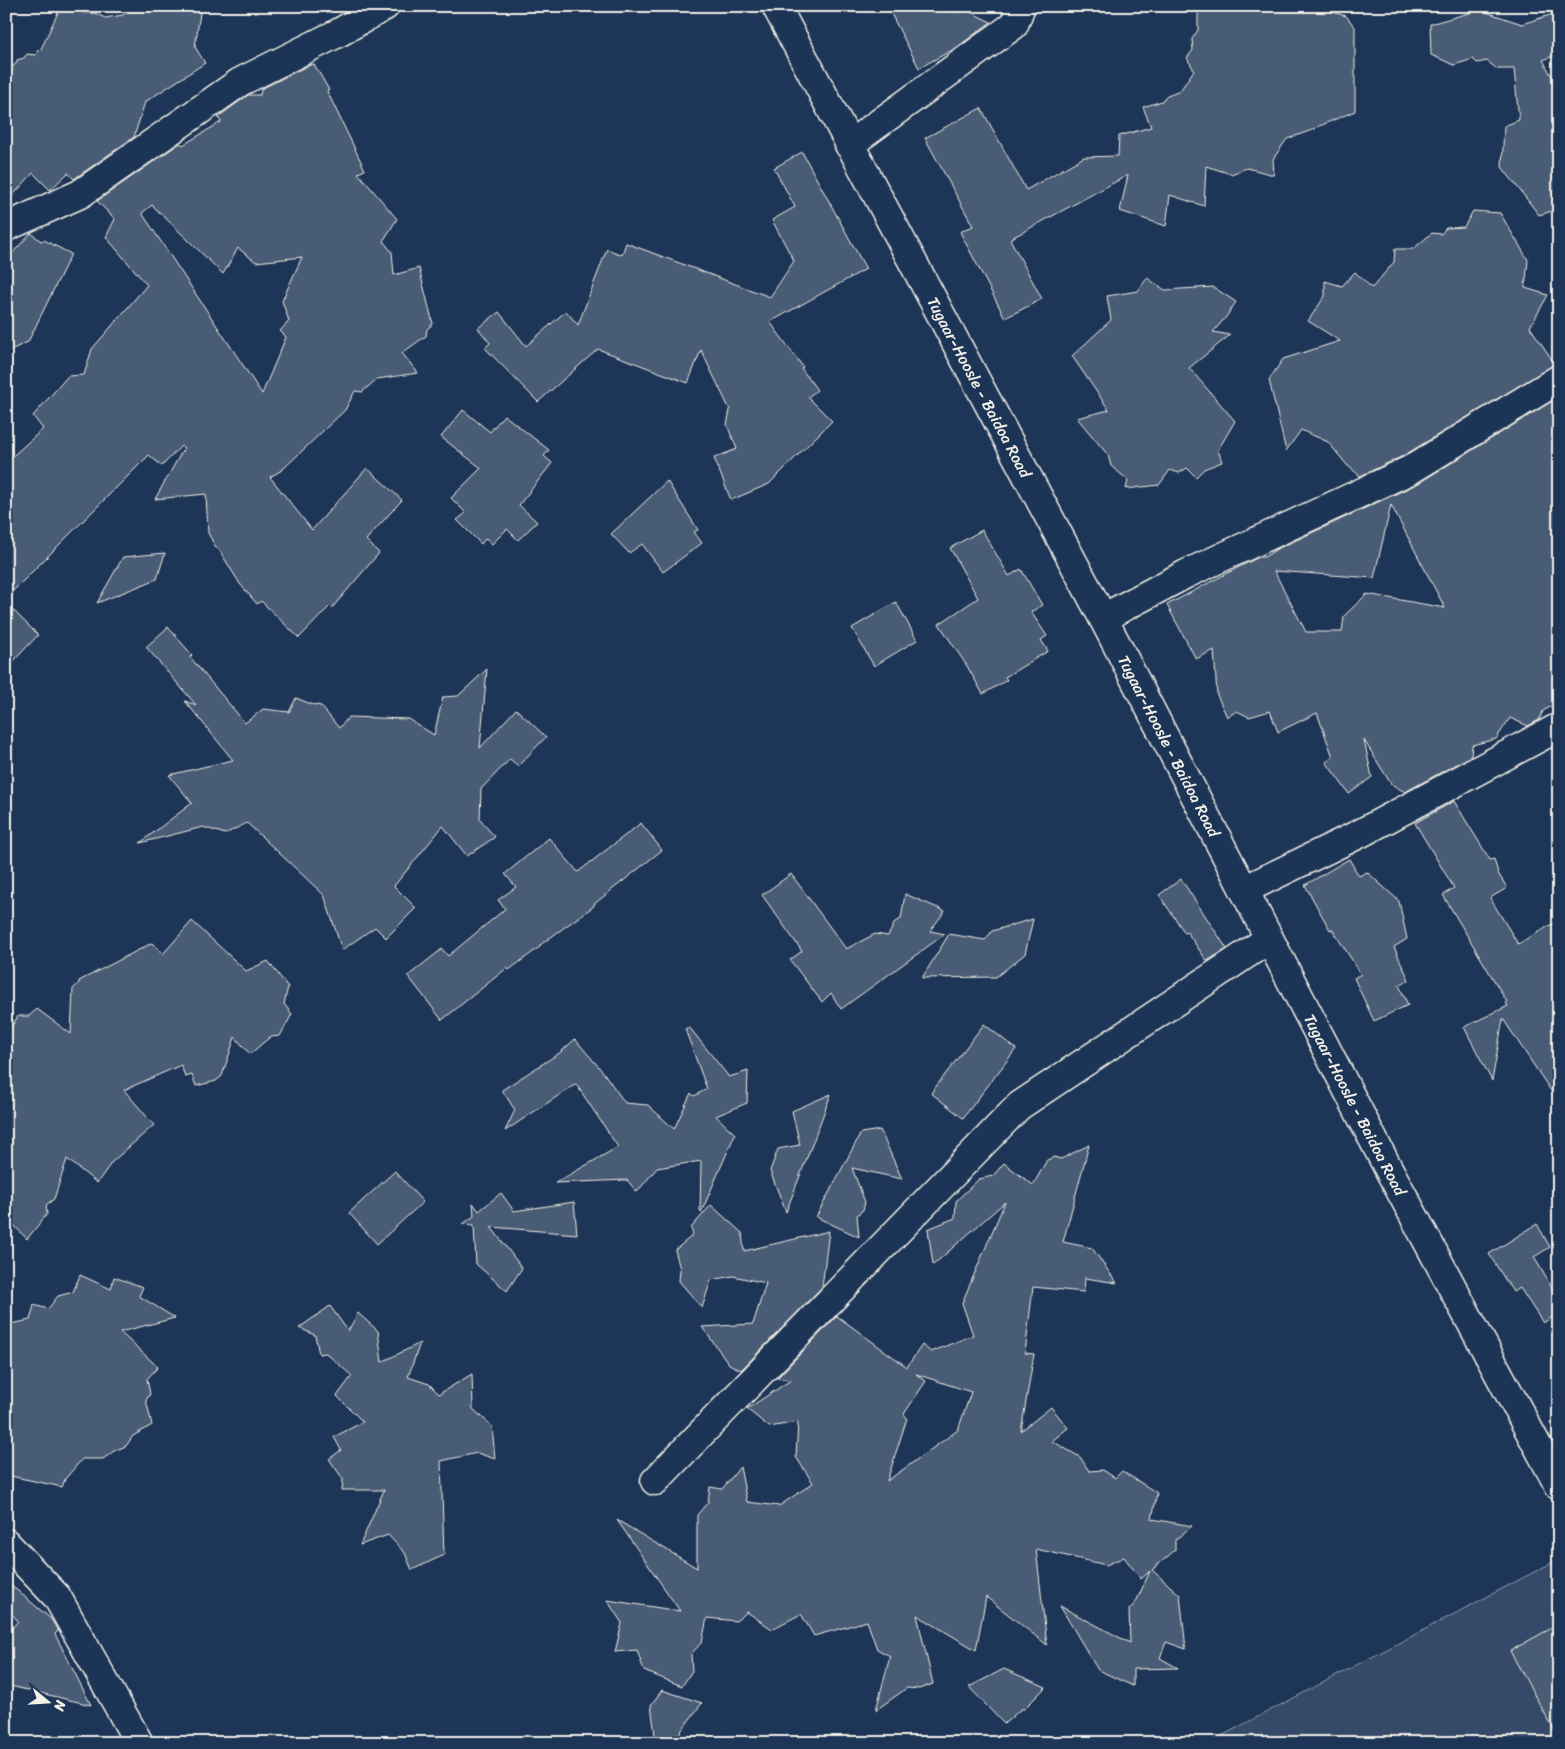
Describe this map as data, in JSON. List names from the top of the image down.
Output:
{
  "streets": {
    "street": ["Tugaar-Hoosle - Baidoa Road"]
  },
  "north": "right"
}
